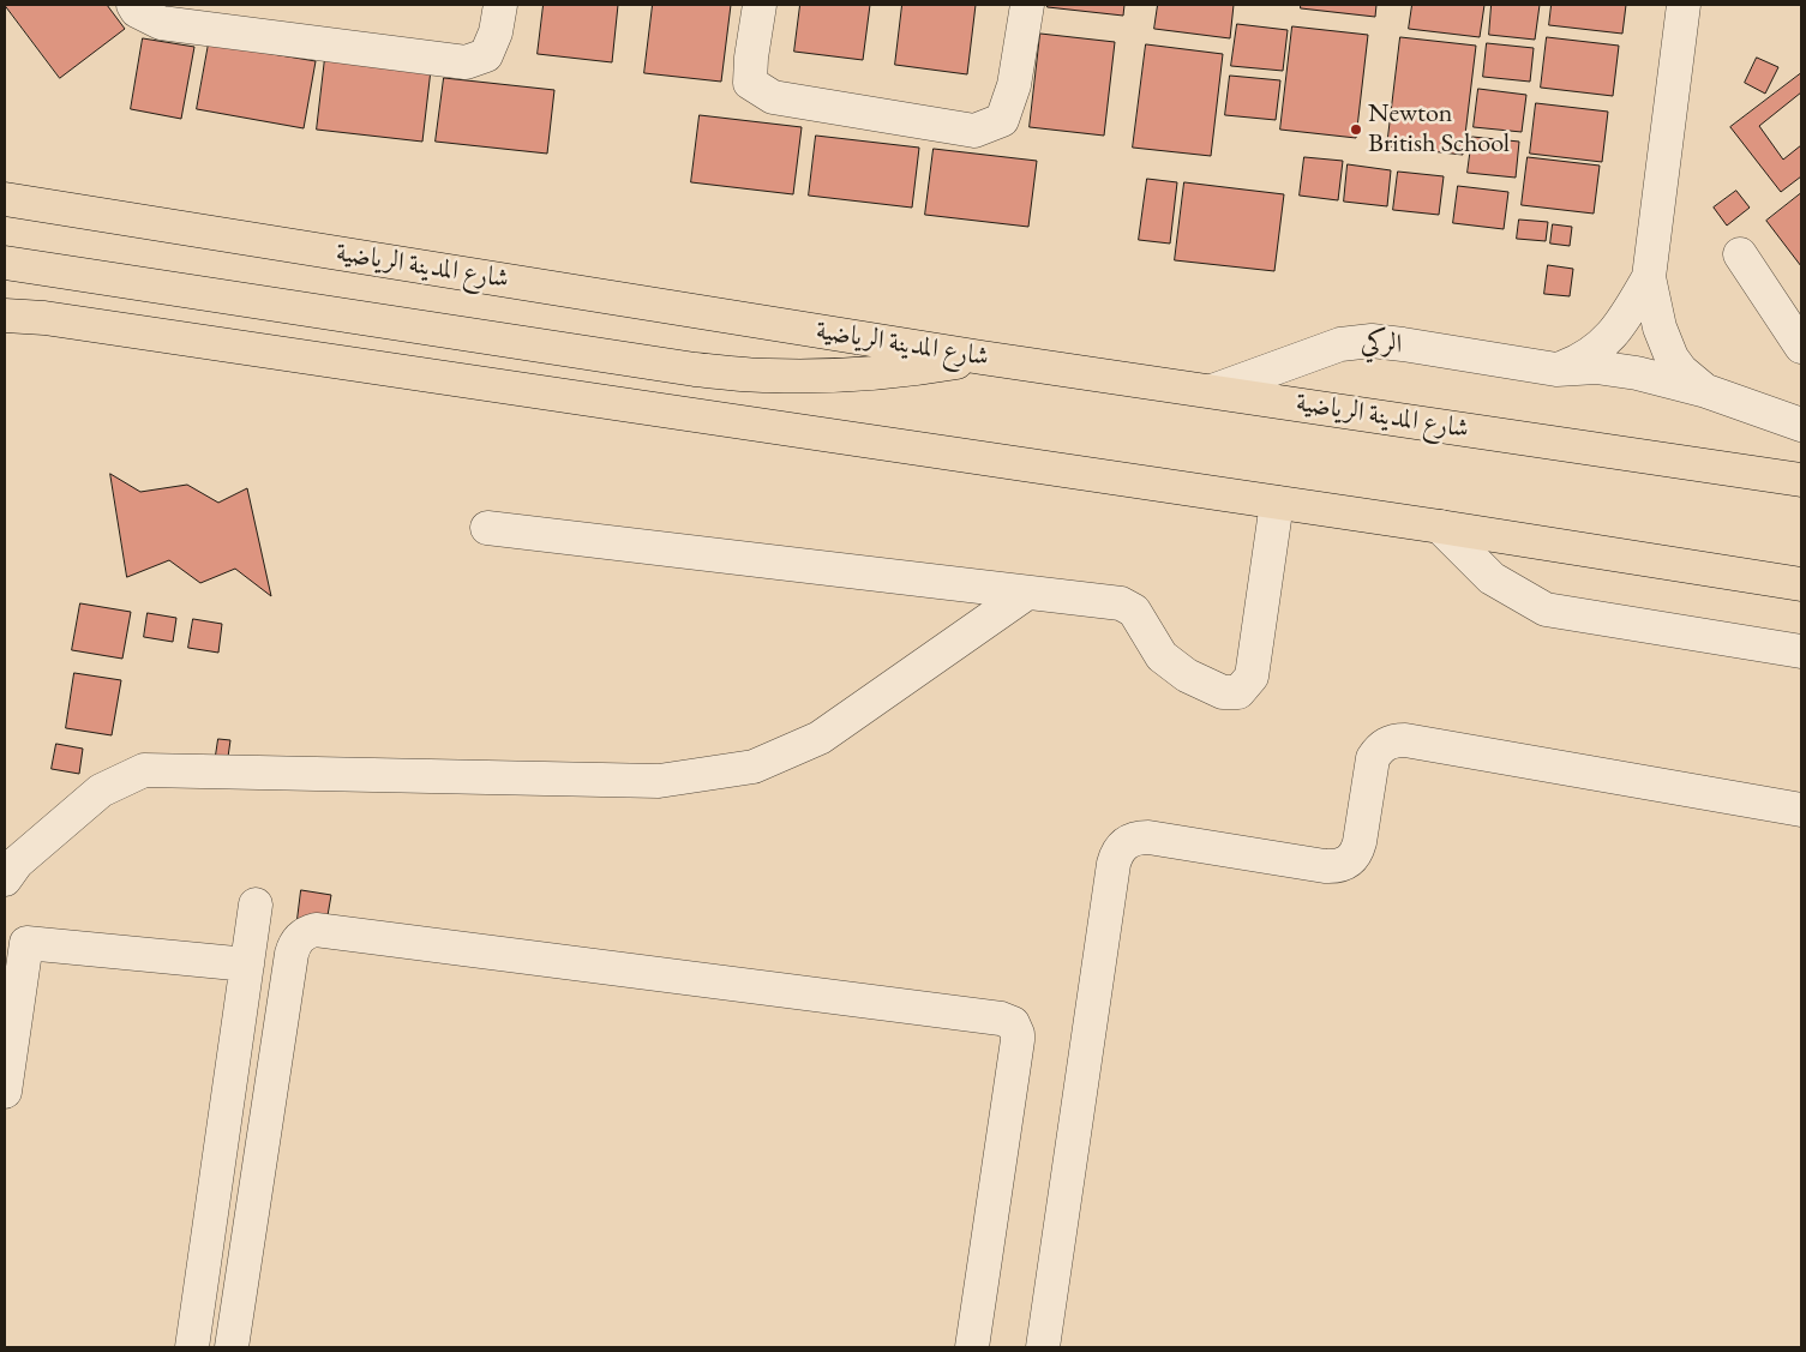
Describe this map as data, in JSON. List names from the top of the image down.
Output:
{
  "streets": {
    "main road": ["شارع المدينة الرياضية"],
    "street": ["الركي"]
  },
  "crossings": [
    ["شارع المدينة الرياضية", "الركي"]
  ],
  "places": ["Newton British School"]
}
